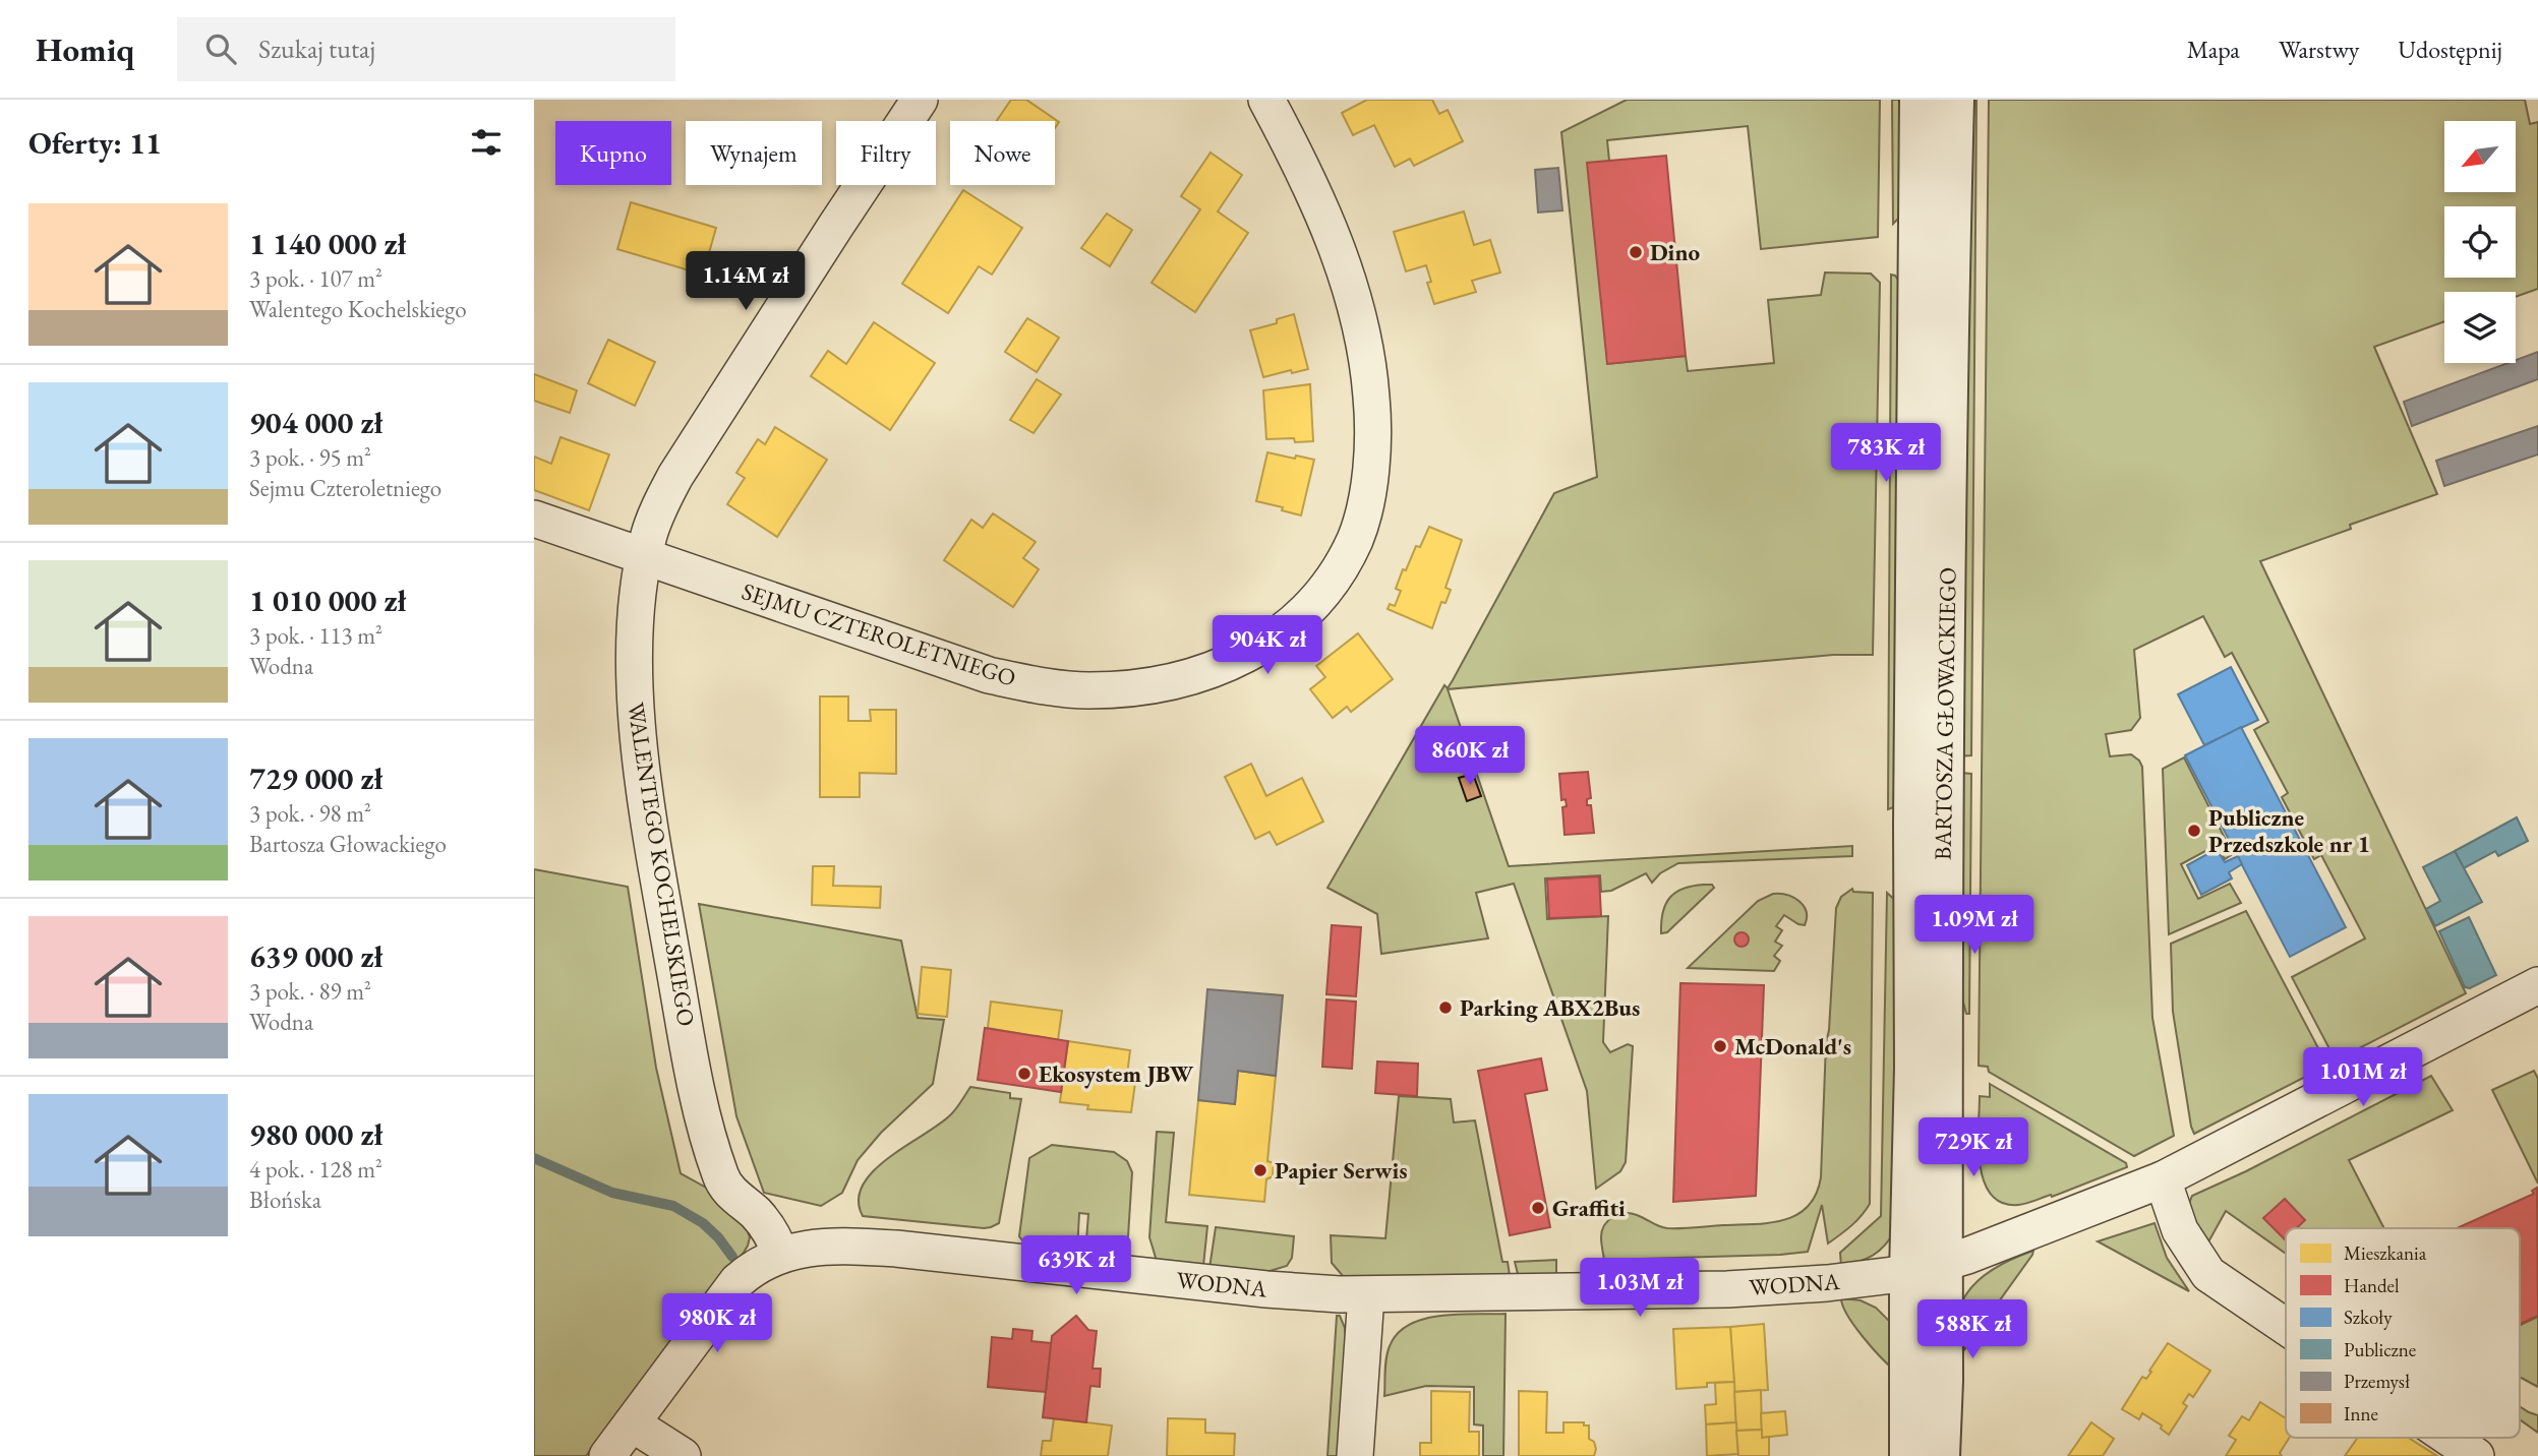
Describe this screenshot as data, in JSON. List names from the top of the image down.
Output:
{
  "streets": {
    "street": [
      "SEJMU CZTEROLETNIEGO",
      "BARTOSZA GŁOWACKIEGO",
      "WALENTEGO KOCHELSKIEGO",
      "WODNA"
    ]
  },
  "crossings": [
    ["SEJMU CZTEROLETNIEGO", "WALENTEGO KOCHELSKIEGO"],
    ["BARTOSZA GŁOWACKIEGO", "WODNA"],
    ["WALENTEGO KOCHELSKIEGO", "WODNA"]
  ],
  "places": [
    "Dino",
    "Publiczne Przedszkole nr 1",
    "Parking ABX2Bus",
    "McDonald's",
    "Ekosystem JBW",
    "Papier Serwis",
    "Graffiti"
  ],
  "legend": [
    "Mieszkania",
    "Handel",
    "Szkoły",
    "Publiczne",
    "Przemysł",
    "Inne"
  ],
  "north": "bottom left",
  "page": {
    "header": "Homiq",
    "search": "Szukaj tutaj",
    "nav": ["Mapa", "Warstwy", "Udostępnij"],
    "heading": "Oferty: 11",
    "chip": [
      "Kupno",
      "Wynajem",
      "Filtry",
      "Nowe"
    ],
    "list": [
      {
        "name": "1 140 000 zł",
        "note": "3 pok. · 107 m² · Walentego Kochelskiego"
      },
      {
        "name": "904 000 zł",
        "note": "3 pok. · 95 m² · Sejmu Czteroletniego"
      },
      {
        "name": "1 010 000 zł",
        "note": "3 pok. · 113 m² · Wodna"
      },
      {
        "name": "729 000 zł",
        "note": "3 pok. · 98 m² · Bartosza Głowackiego"
      },
      {
        "name": "639 000 zł",
        "note": "3 pok. · 89 m² · Wodna"
      },
      {
        "name": "980 000 zł",
        "note": "4 pok. · 128 m² · Błońska"
      }
    ],
    "price": [
      "1.14M zł",
      "783K zł",
      "904K zł",
      "860K zł",
      "1.09M zł",
      "1.01M zł",
      "729K zł",
      "639K zł",
      "1.03M zł",
      "980K zł",
      "588K zł"
    ]
  }
}
